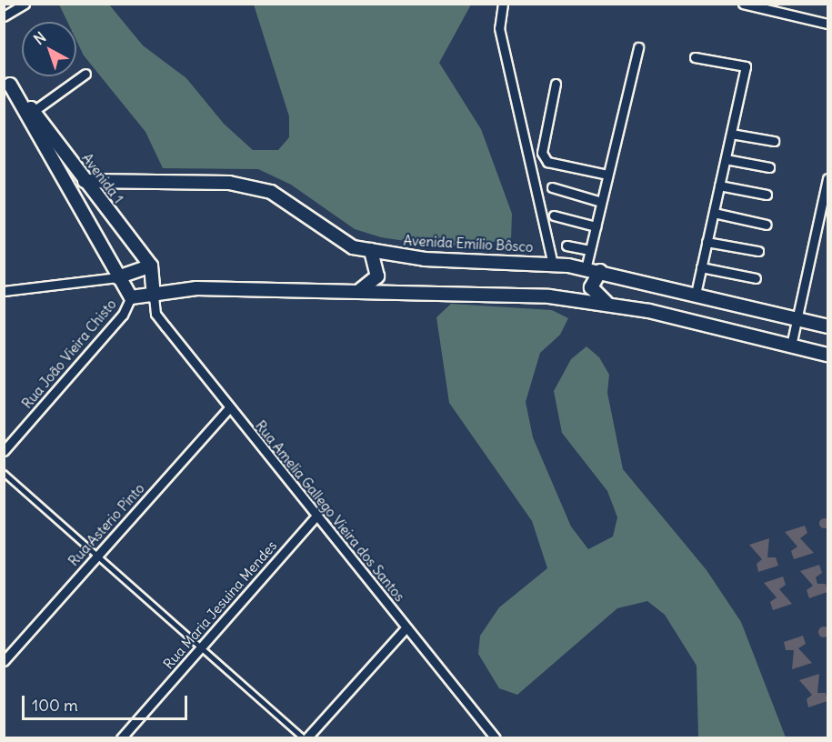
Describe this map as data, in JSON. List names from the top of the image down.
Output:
{
  "streets": {
    "main road": ["Avenida 1", "Avenida Emílio Bôsco"],
    "street": [
      "Rua João Vieira Chisto",
      "Rua Amelia Gallego Vieira dos Santos",
      "Rua Asterio Pinto",
      "Rua Maria Jesuina Mendes"
    ]
  },
  "crossings": [
    ["Avenida 1", "Avenida Emílio Bôsco"],
    ["Rua Amelia Gallego Vieira dos Santos", "Rua Asterio Pinto"],
    ["Rua Amelia Gallego Vieira dos Santos", "Rua Maria Jesuina Mendes"]
  ],
  "scale_bar": "100 m",
  "north": "top left"
}
